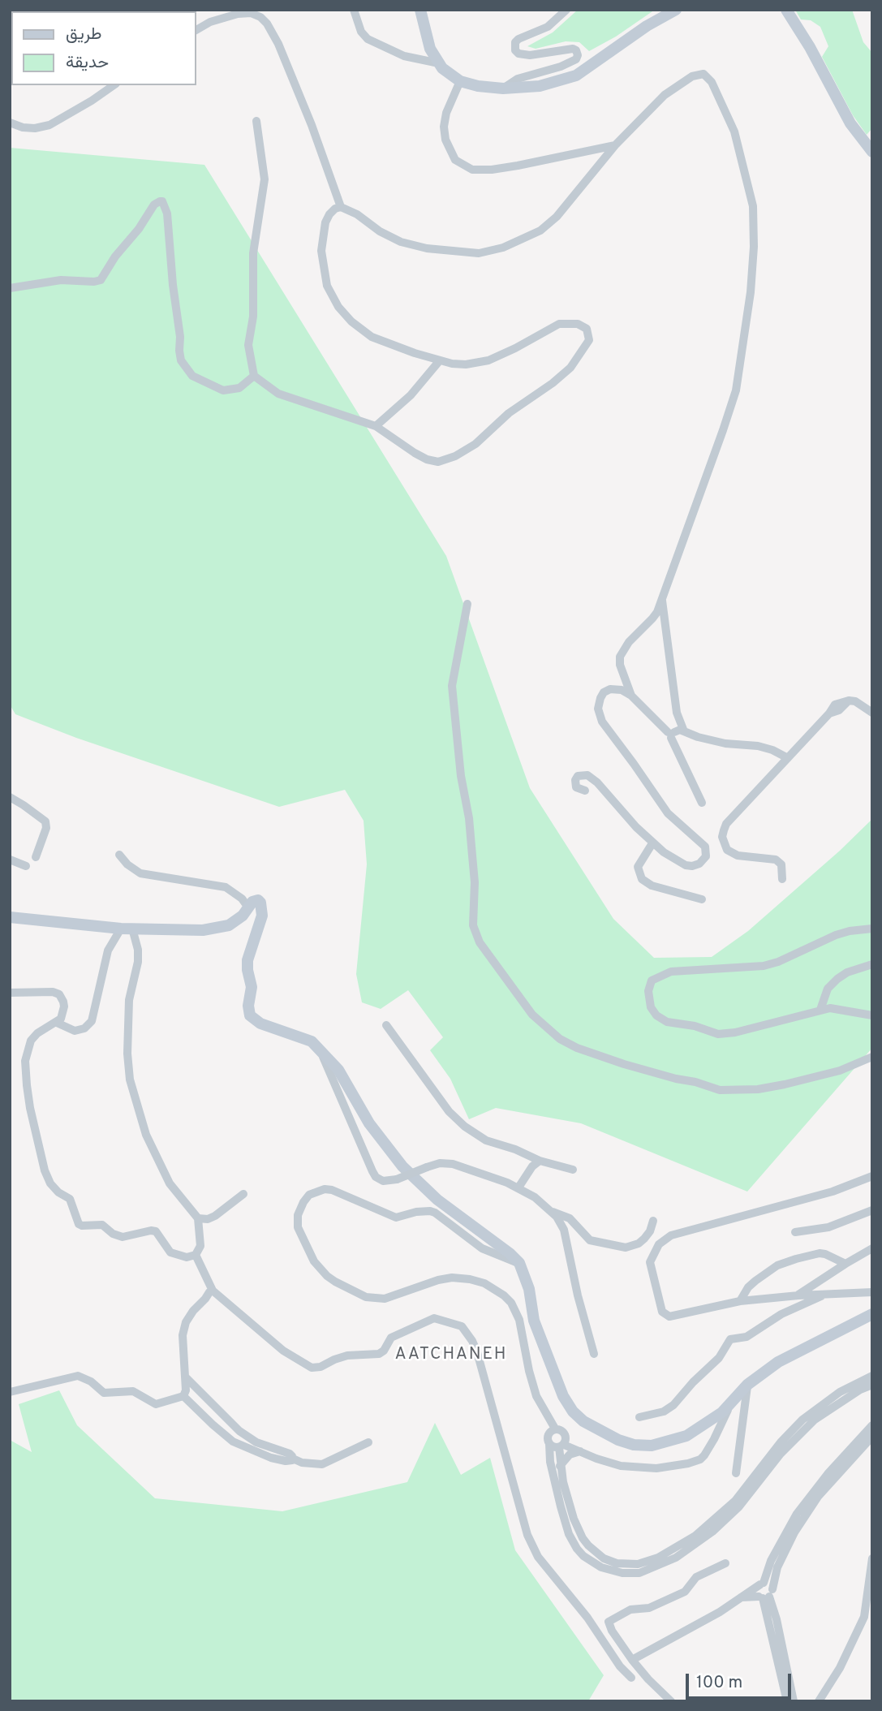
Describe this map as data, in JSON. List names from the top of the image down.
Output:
{
  "districts": ["AATCHANEH"],
  "legend": ["طريق", "حديقة"],
  "scale_bar": "100 m"
}
